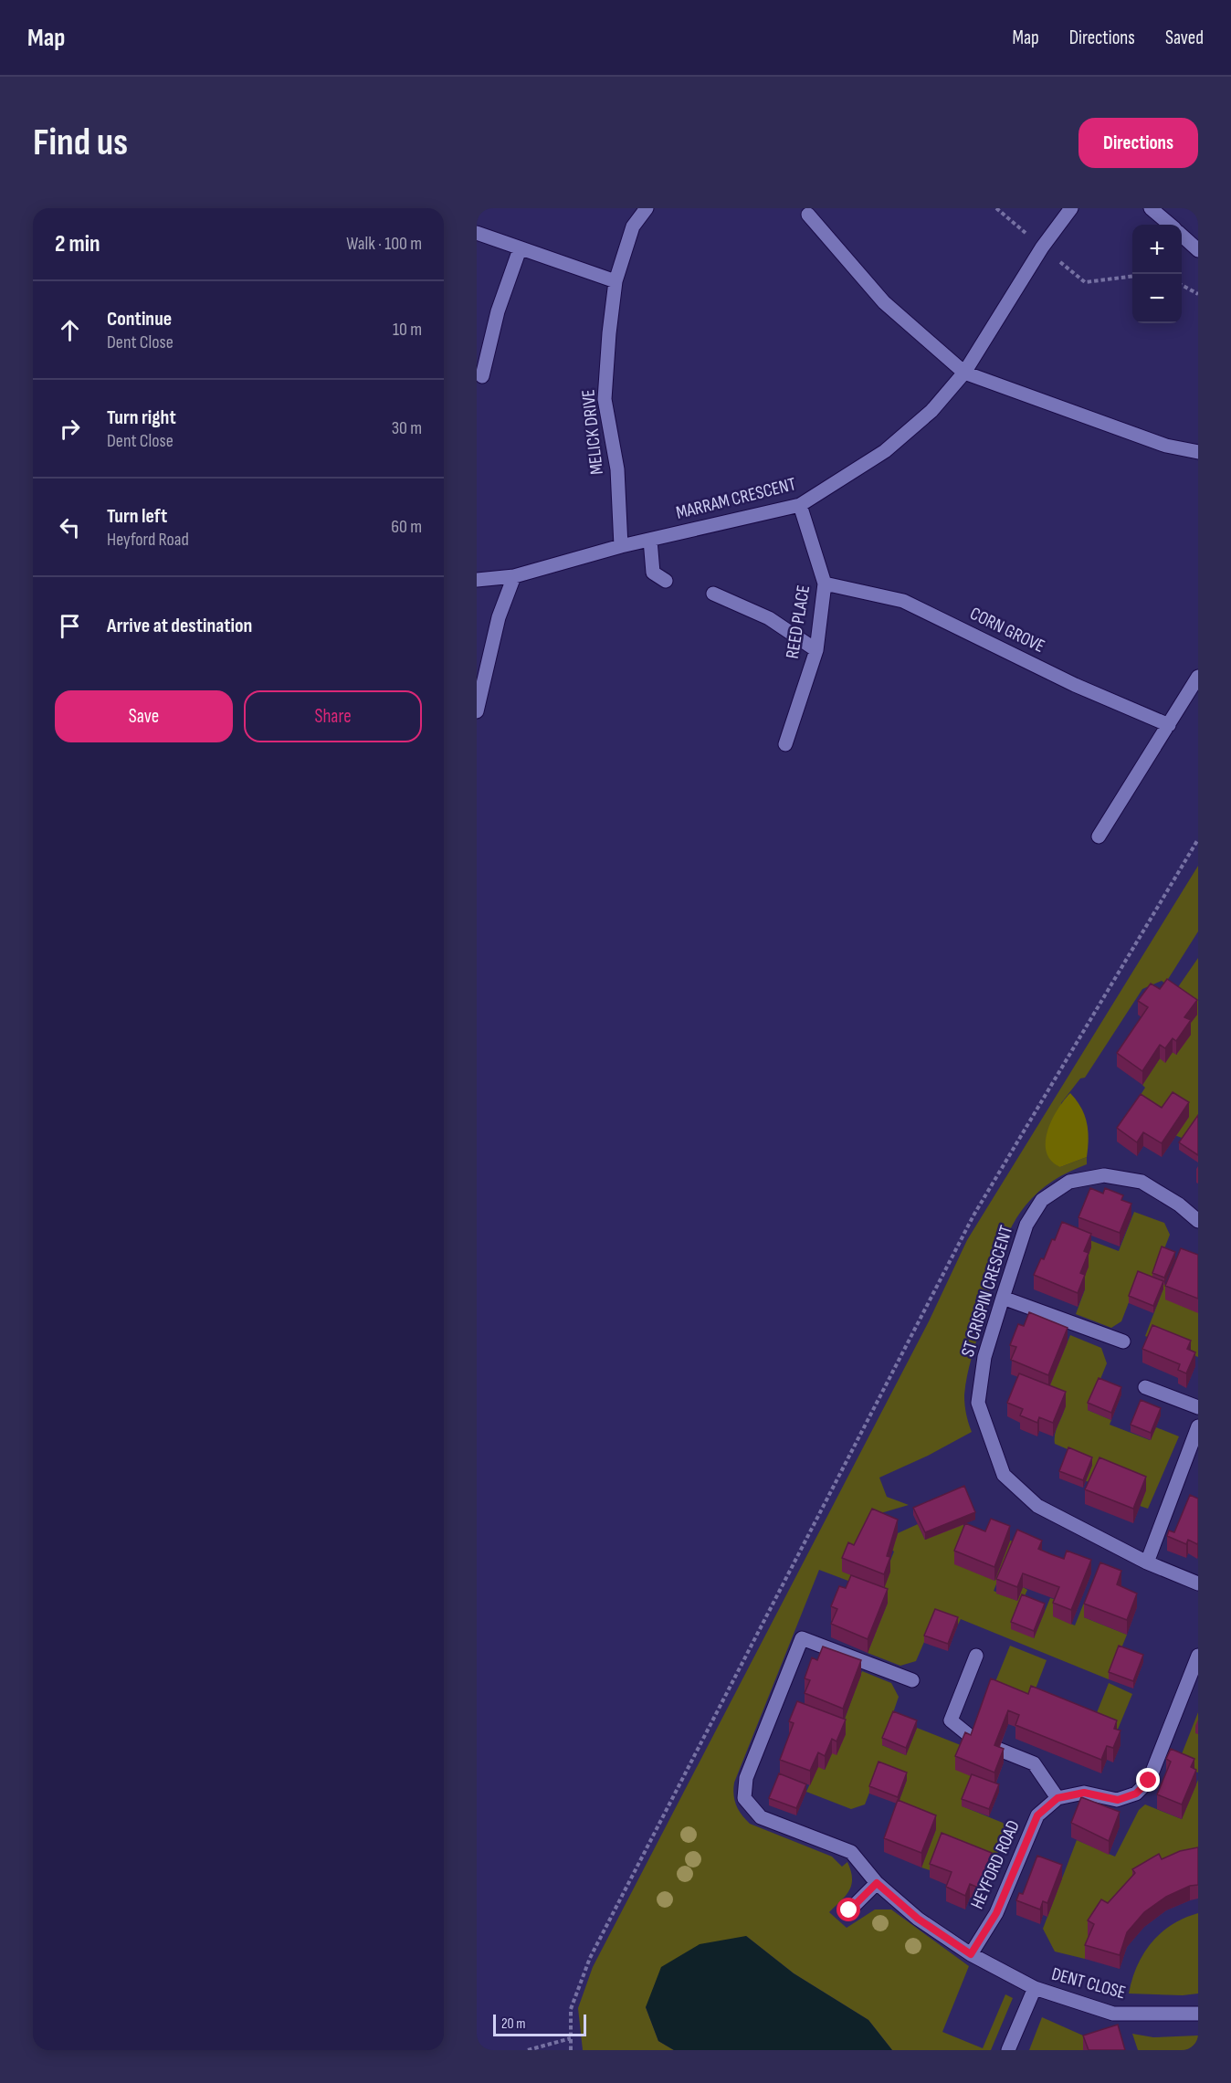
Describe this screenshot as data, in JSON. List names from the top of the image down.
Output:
{
  "streets": {
    "street": [
      "MELICK DRIVE",
      "MARRAM CRESCENT",
      "REED PLACE",
      "CORN GROVE",
      "ST CRISPIN CRESCENT",
      "HEYFORD ROAD",
      "DENT CLOSE"
    ]
  },
  "crossings": [
    ["MELICK DRIVE", "MARRAM CRESCENT"],
    ["MARRAM CRESCENT", "REED PLACE"],
    ["REED PLACE", "CORN GROVE"],
    ["HEYFORD ROAD", "DENT CLOSE"]
  ],
  "scale_bar": "20 m",
  "page": {
    "header": "Map",
    "nav": ["Map", "Directions", "Saved"],
    "buttons": [
      "Directions",
      ["Save", "Share"]
    ],
    "title": "Find us",
    "heading": ["2 min", "Walk · 100 m"],
    "map_buttons": ["+", "−"],
    "list": [
      ["Continue", "Dent Close", "10 m"],
      ["Turn right", "Dent Close", "30 m"],
      ["Turn left", "Heyford Road", "60 m"],
      "Arrive at destination"
    ],
    "scale": "20 m"
  }
}
